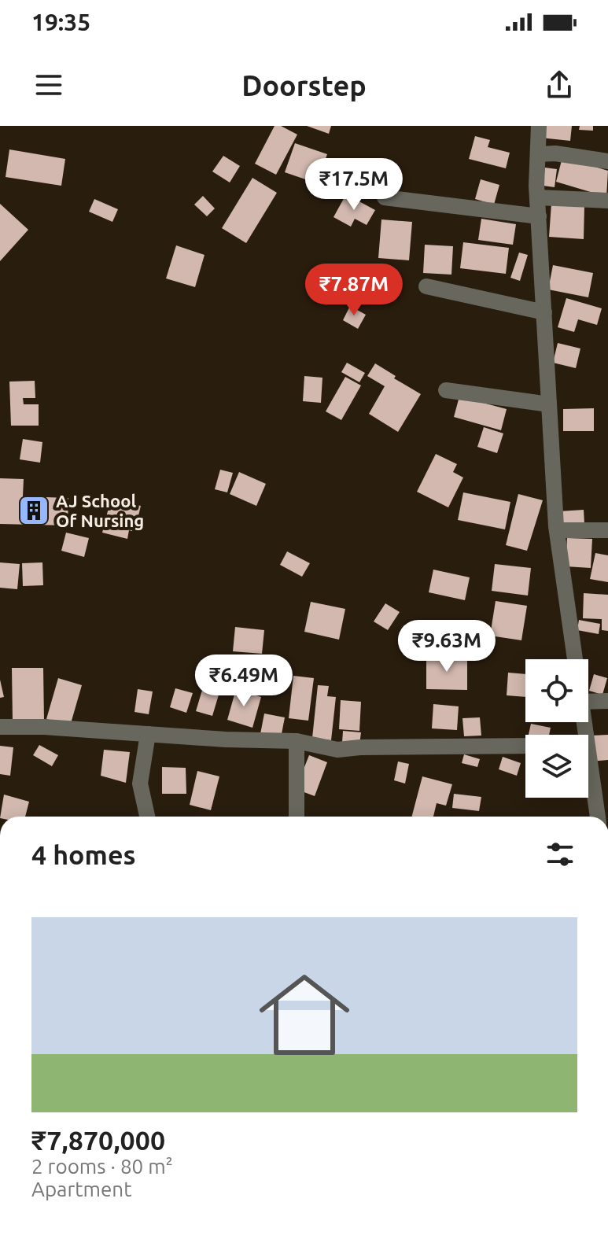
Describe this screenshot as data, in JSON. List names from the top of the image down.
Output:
{
  "places": {
    "building": ["AJ School Of Nursing"]
  },
  "page": {
    "status": "19:35",
    "header": "Doorstep",
    "price": [
      "₹17.5M",
      "₹7.87M",
      "₹9.63M",
      "₹6.49M"
    ],
    "heading": "4 homes",
    "list": [
      {
        "name": "₹7,870,000",
        "note": "2 rooms · 80 m² · Apartment"
      }
    ]
  }
}
